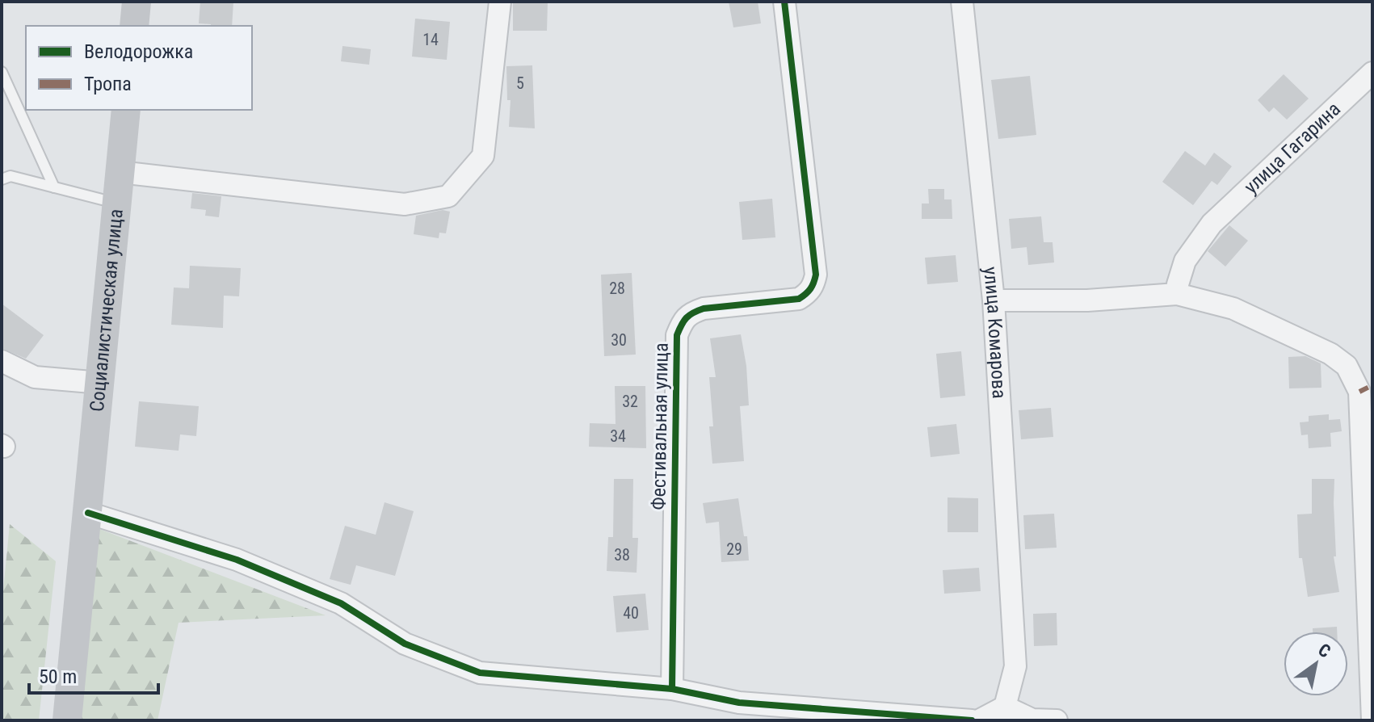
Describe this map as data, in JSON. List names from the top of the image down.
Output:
{
  "streets": {
    "street": [
      "улица Гагарина",
      "Социалистическая улица",
      "улица Комарова",
      "Фестивальная улица"
    ]
  },
  "house_numbers": [
    "14",
    "5",
    "28",
    "30",
    "32",
    "34",
    "29",
    "38",
    "40"
  ],
  "legend": ["Велодорожка", "Тропа"],
  "scale_bar": "50 m",
  "north": "top right"
}
